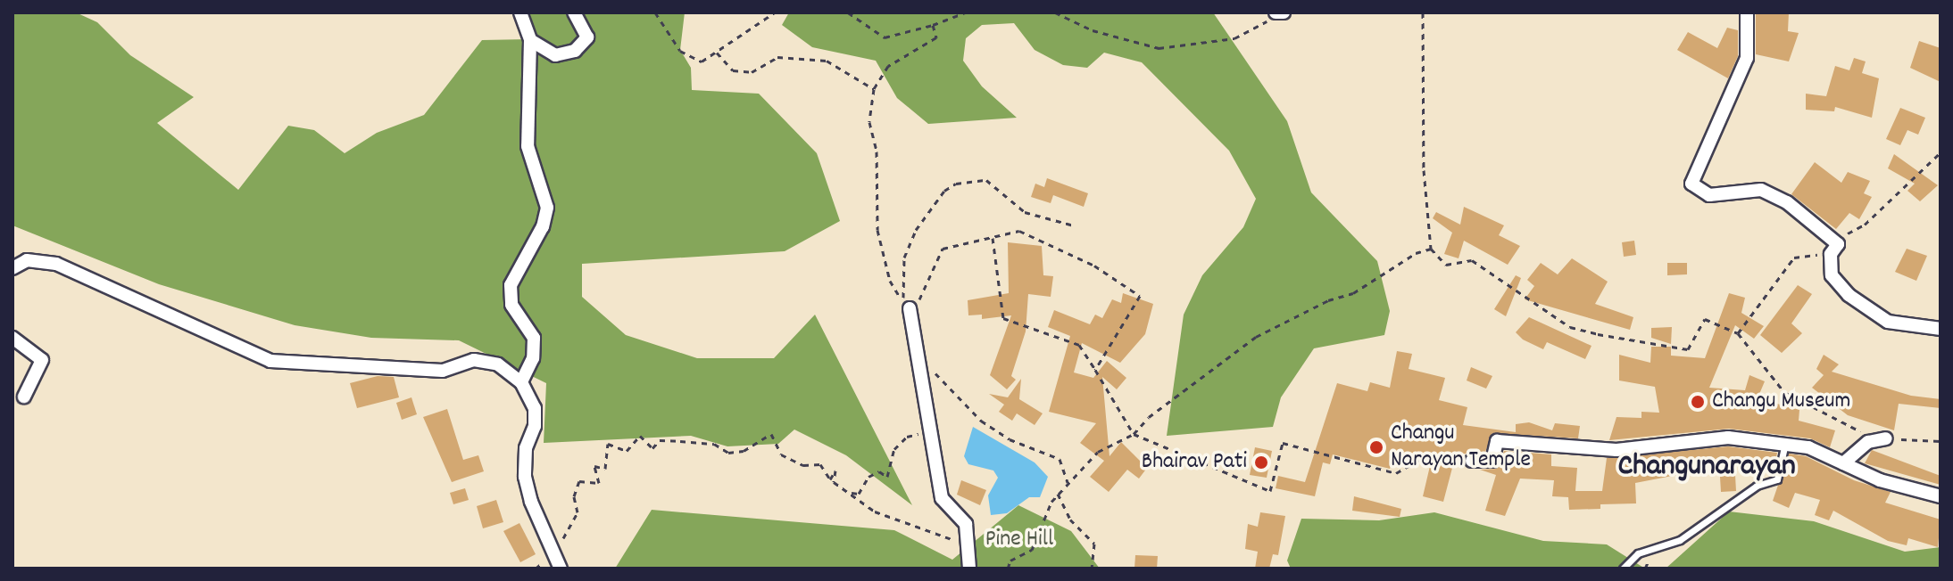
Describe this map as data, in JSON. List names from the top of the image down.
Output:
{
  "districts": ["Changunarayan"],
  "parks": ["Pine Hill"],
  "places": ["Changu Museum", "Changu Narayan Temple", "Bhairav Pati"]
}
